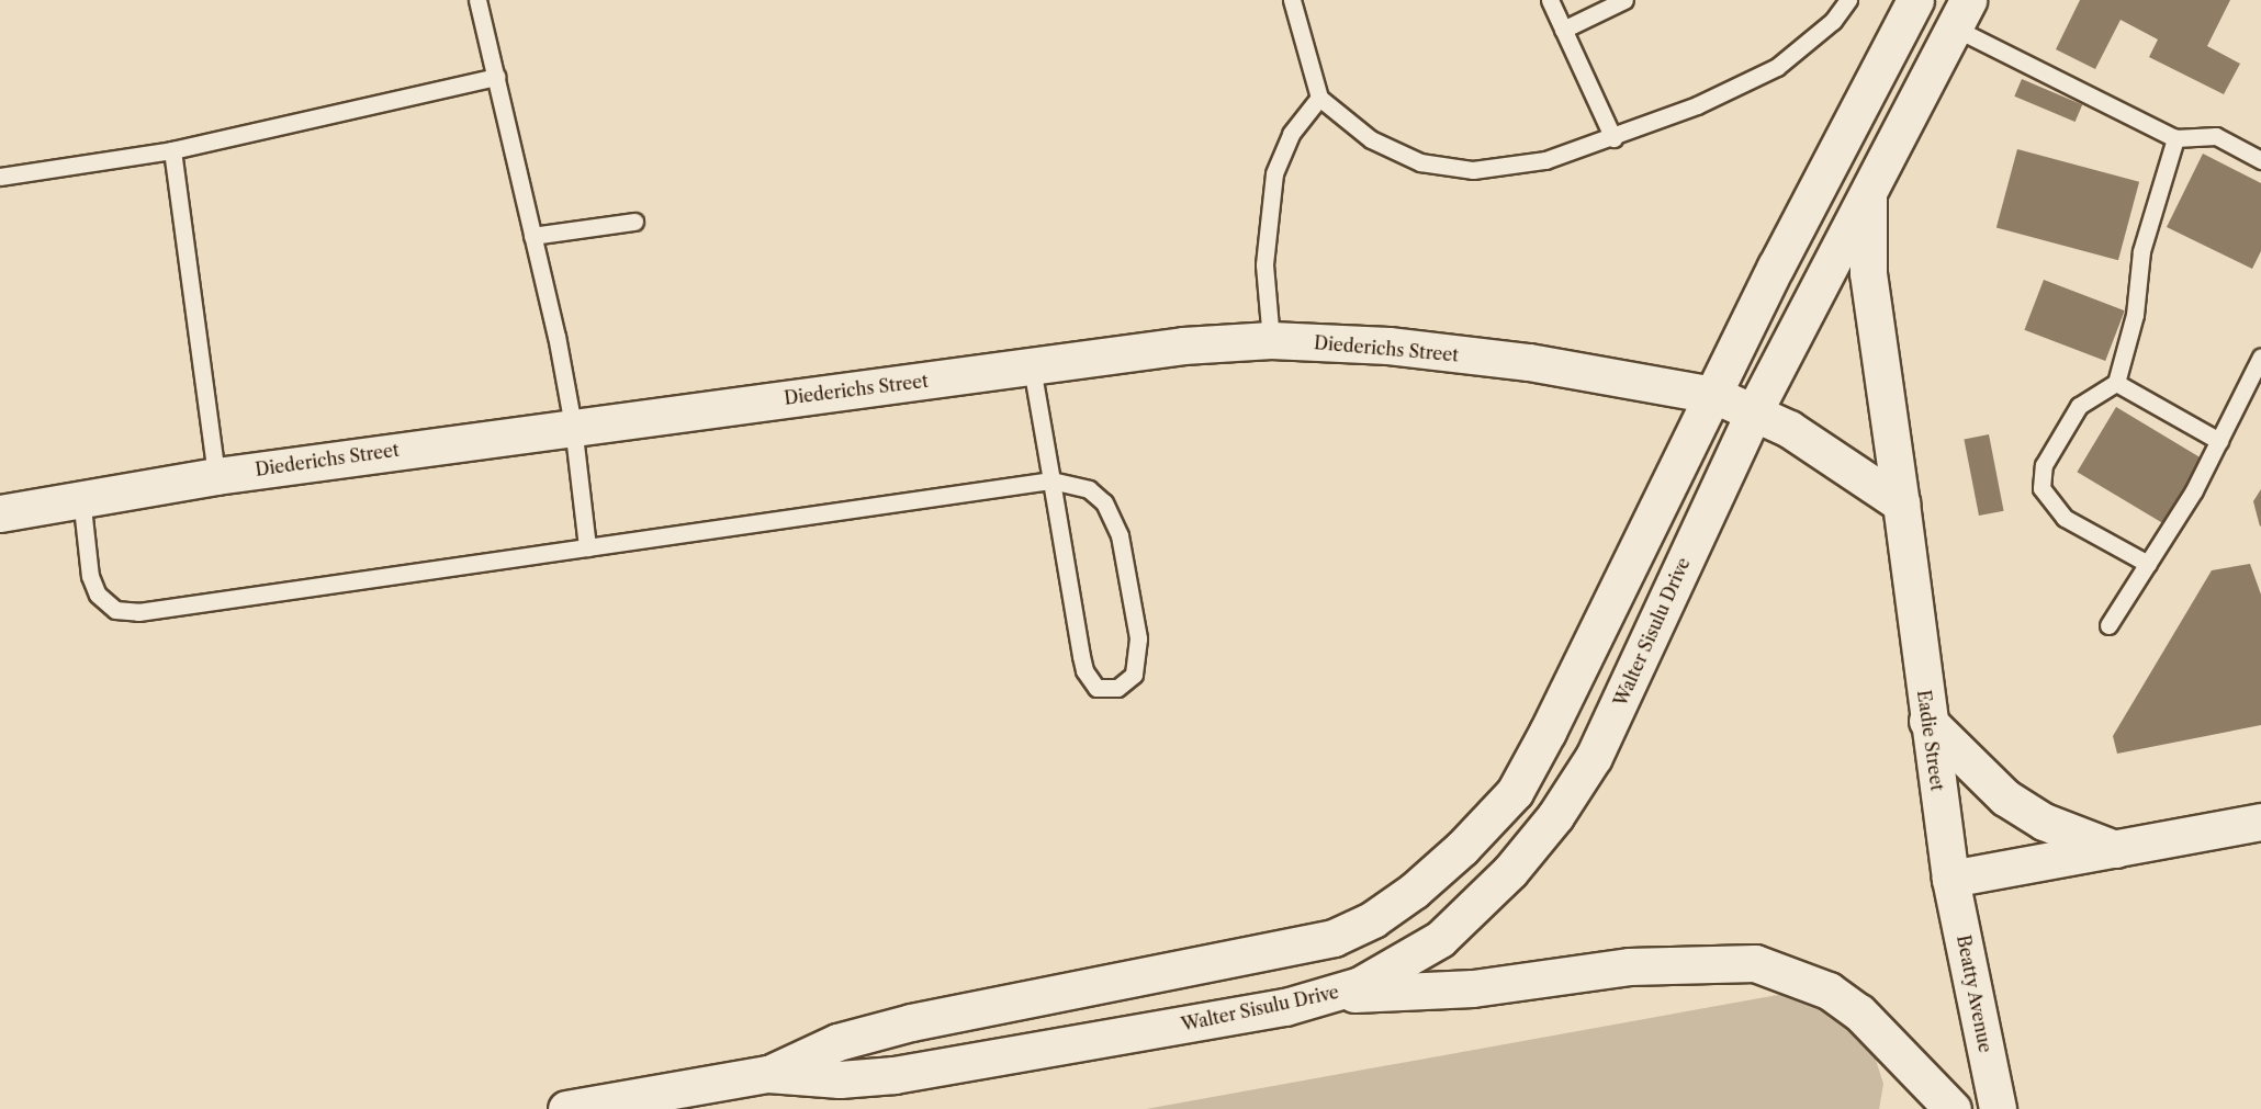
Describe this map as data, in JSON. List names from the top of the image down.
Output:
{
  "streets": {
    "main road": [
      "Diederichs Street",
      "Walter Sisulu Drive",
      "Eadie Street",
      "Beatty Avenue"
    ]
  },
  "crossings": [
    ["Diederichs Street", "Walter Sisulu Drive"],
    ["Walter Sisulu Drive", "Eadie Street"],
    ["Eadie Street", "Beatty Avenue"]
  ]
}
